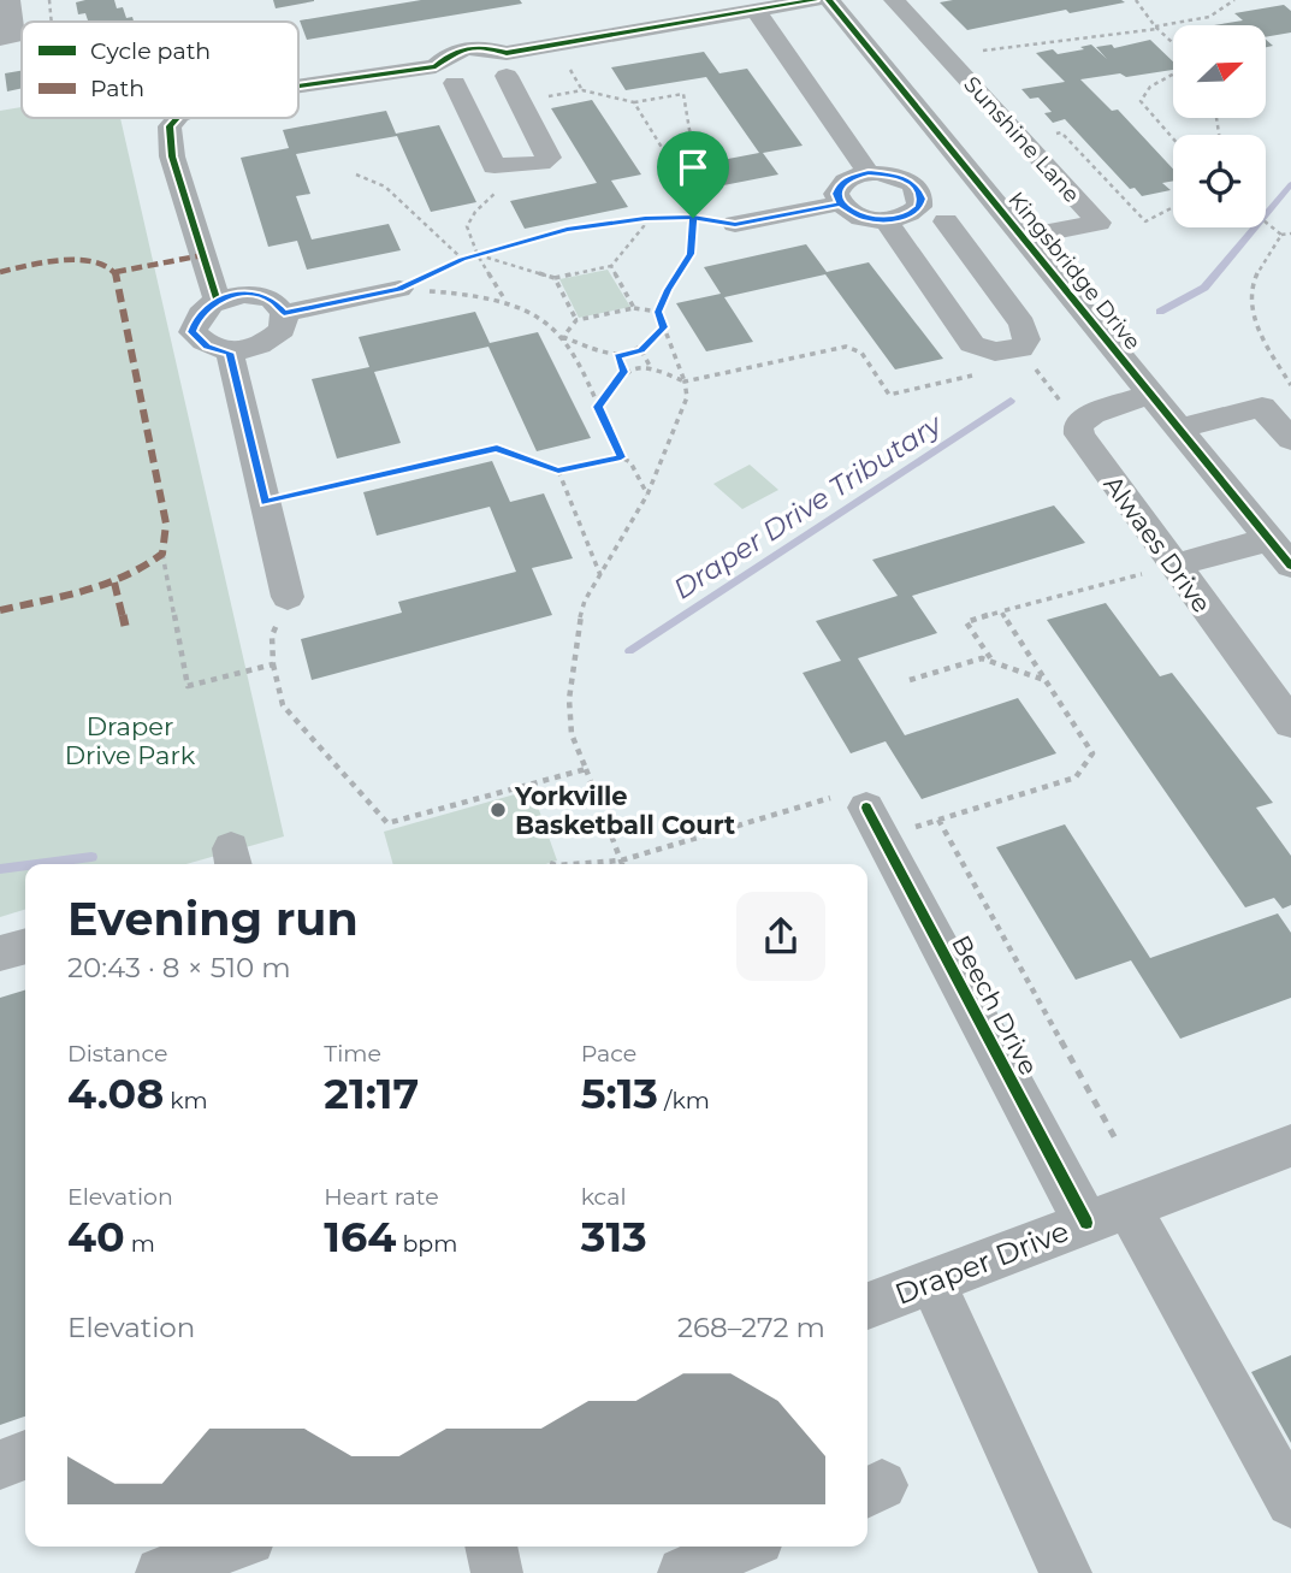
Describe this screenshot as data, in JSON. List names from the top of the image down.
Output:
{
  "streets": {
    "street": [
      "Sunshine Lane",
      "Kingsbridge Drive",
      "Alwaes Drive",
      "Beech Drive",
      "Draper Drive"
    ]
  },
  "crossings": [
    ["Sunshine Lane", "Kingsbridge Drive"],
    ["Beech Drive", "Draper Drive"]
  ],
  "water": ["Draper Drive Tributary"],
  "parks": ["Draper Drive Park"],
  "places": ["Yorkville Basketball Court"],
  "legend": ["Cycle path", "Path"],
  "north": "top right",
  "page": {
    "heading": ["Evening run", "20:43 · 8 × 510 m"],
    "stats": [
      ["Distance", "4.08 km"],
      ["Time", "21:17"],
      ["Pace", "5:13 /km"],
      ["Elevation", "40 m"],
      ["Heart rate", "164 bpm"],
      ["kcal", "313"]
    ],
    "chart": ["Elevation", "268–272 m"]
  }
}
